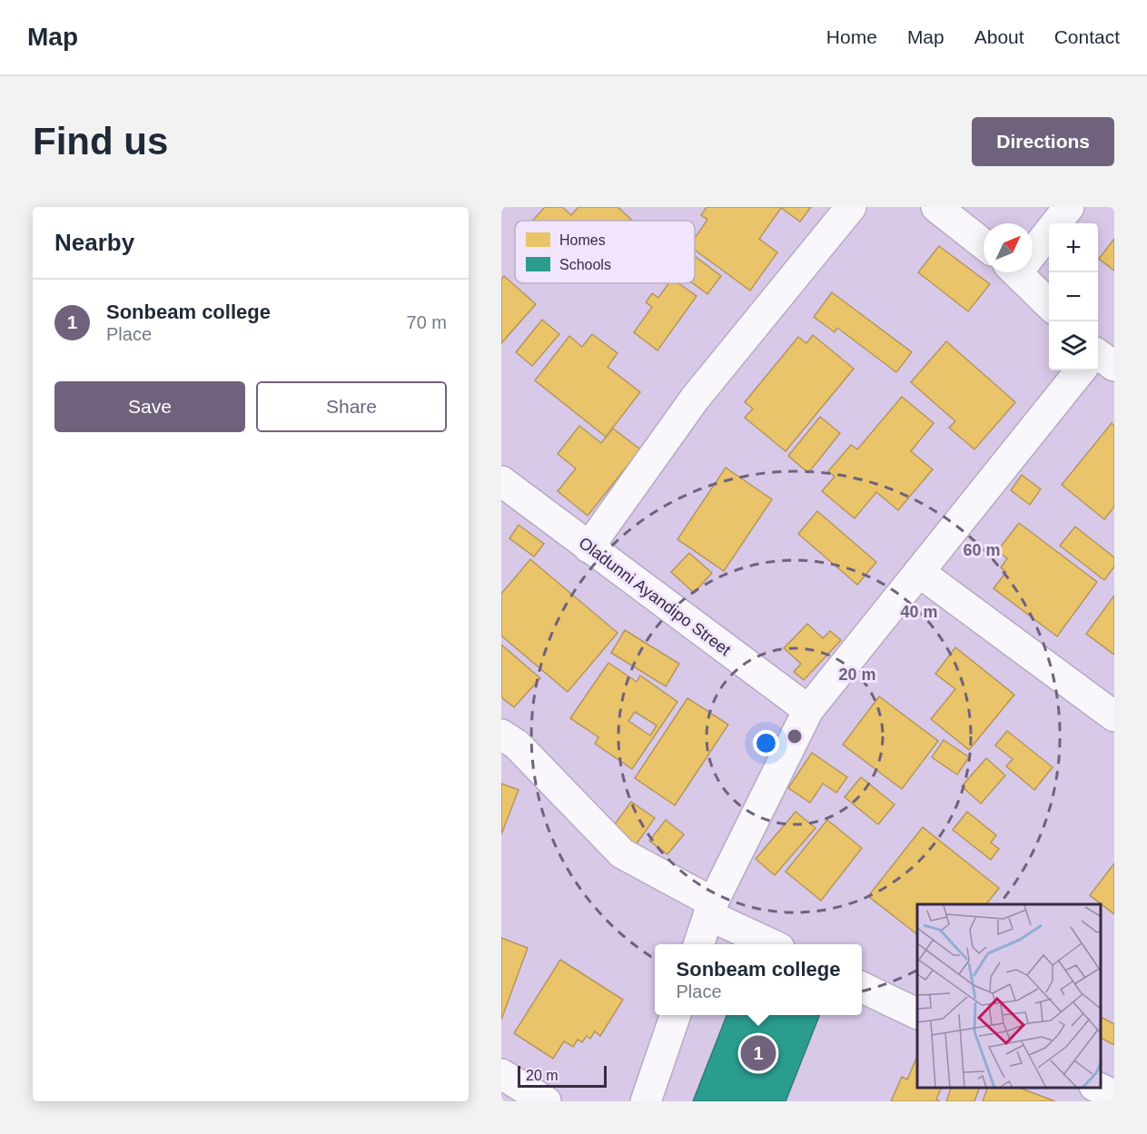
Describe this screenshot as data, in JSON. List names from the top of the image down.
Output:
{
  "streets": {
    "street": ["Oladunni Ayandipo Street"]
  },
  "legend": ["Homes", "Schools"],
  "scale_bar": "20 m",
  "north": "top right",
  "page": {
    "header": "Map",
    "nav": [
      "Home",
      "Map",
      "About",
      "Contact"
    ],
    "buttons": [
      "Directions",
      ["Save", "Share"]
    ],
    "title": "Find us",
    "heading": "Nearby",
    "map_buttons": ["+", "−"],
    "list": [
      {
        "mark": "1",
        "name": "Sonbeam college",
        "note": "Place",
        "value": "70 m"
      }
    ],
    "popup": ["Sonbeam college", "Place"],
    "pins": "1",
    "scale": "20 m"
  },
  "rings": ["60 m", "40 m", "20 m"]
}
